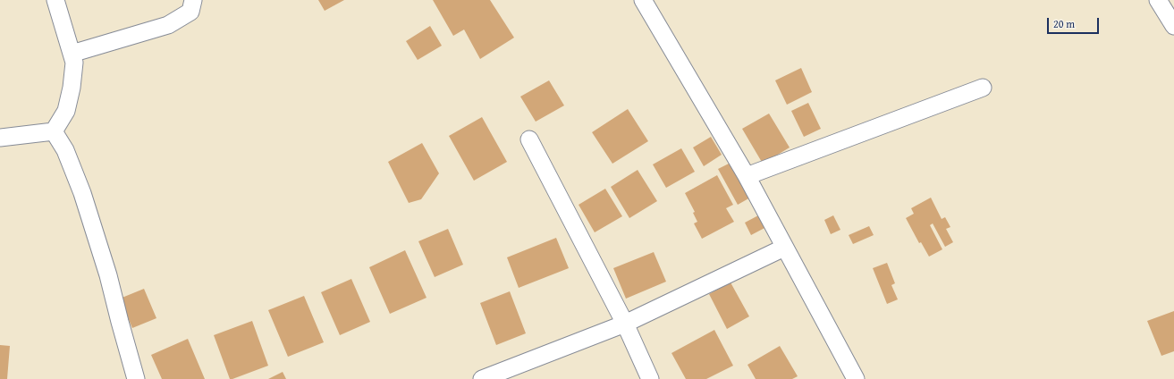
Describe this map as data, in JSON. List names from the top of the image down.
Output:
{
  "scale_bar": "20 m"
}
